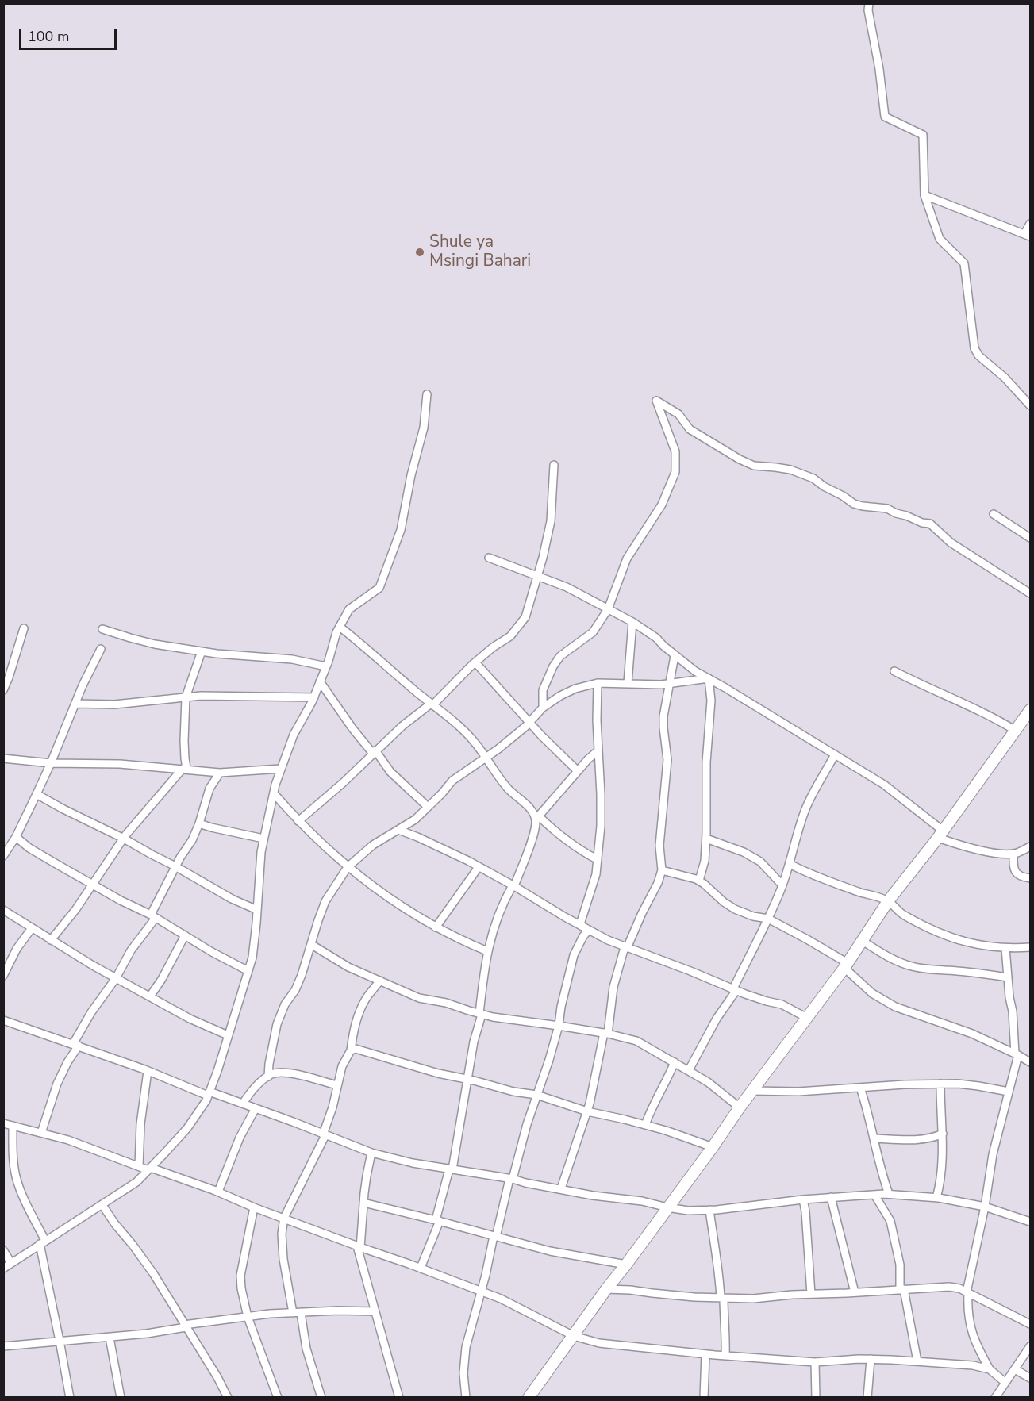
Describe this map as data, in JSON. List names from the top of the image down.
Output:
{
  "places": ["Shule ya Msingi Bahari"],
  "scale_bar": "100 m"
}
